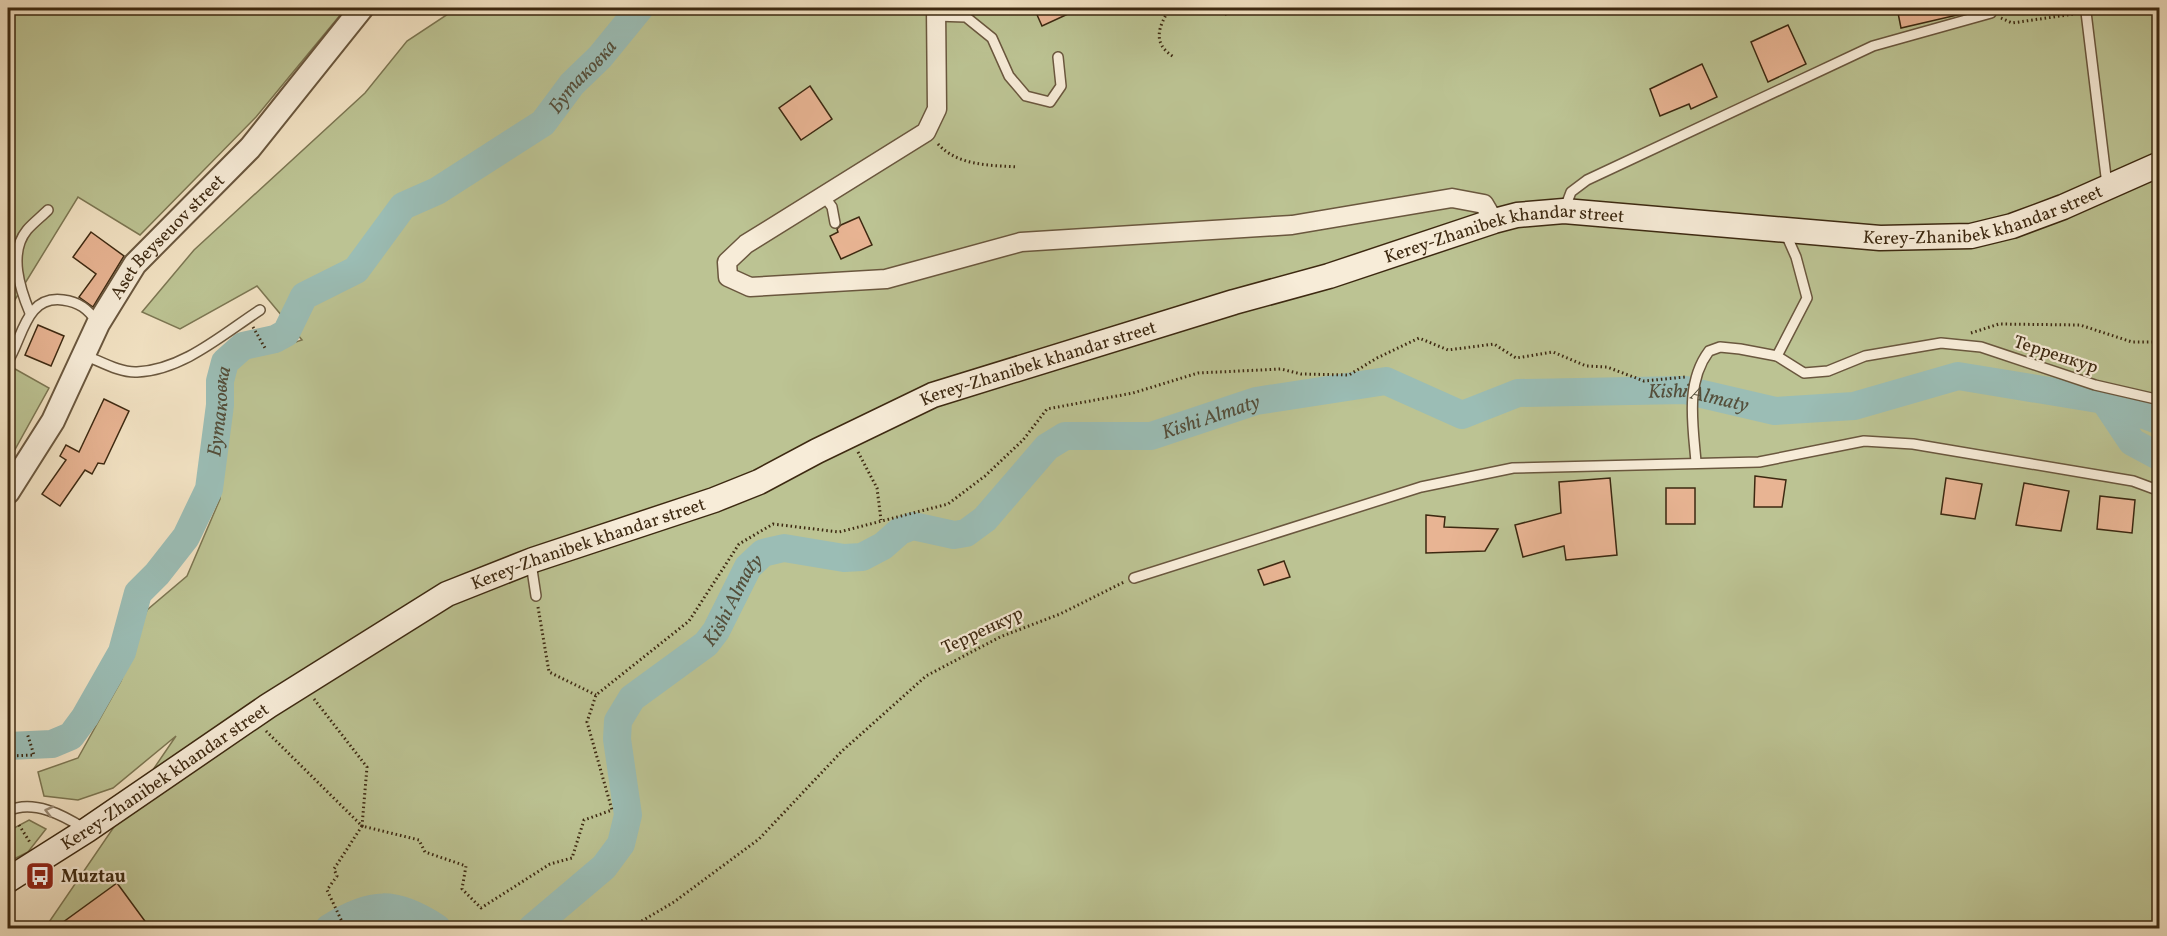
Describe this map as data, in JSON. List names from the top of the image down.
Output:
{
  "streets": {
    "main road": ["Kerey-Zhanibek khandar street"],
    "street": ["Aset Beyseuov street"],
    "lane": ["Терренкур"]
  },
  "water": ["Бутаковка", "Kіshі Almaty"],
  "places": {
    "bus stop": ["Muztau"]
  }
}
